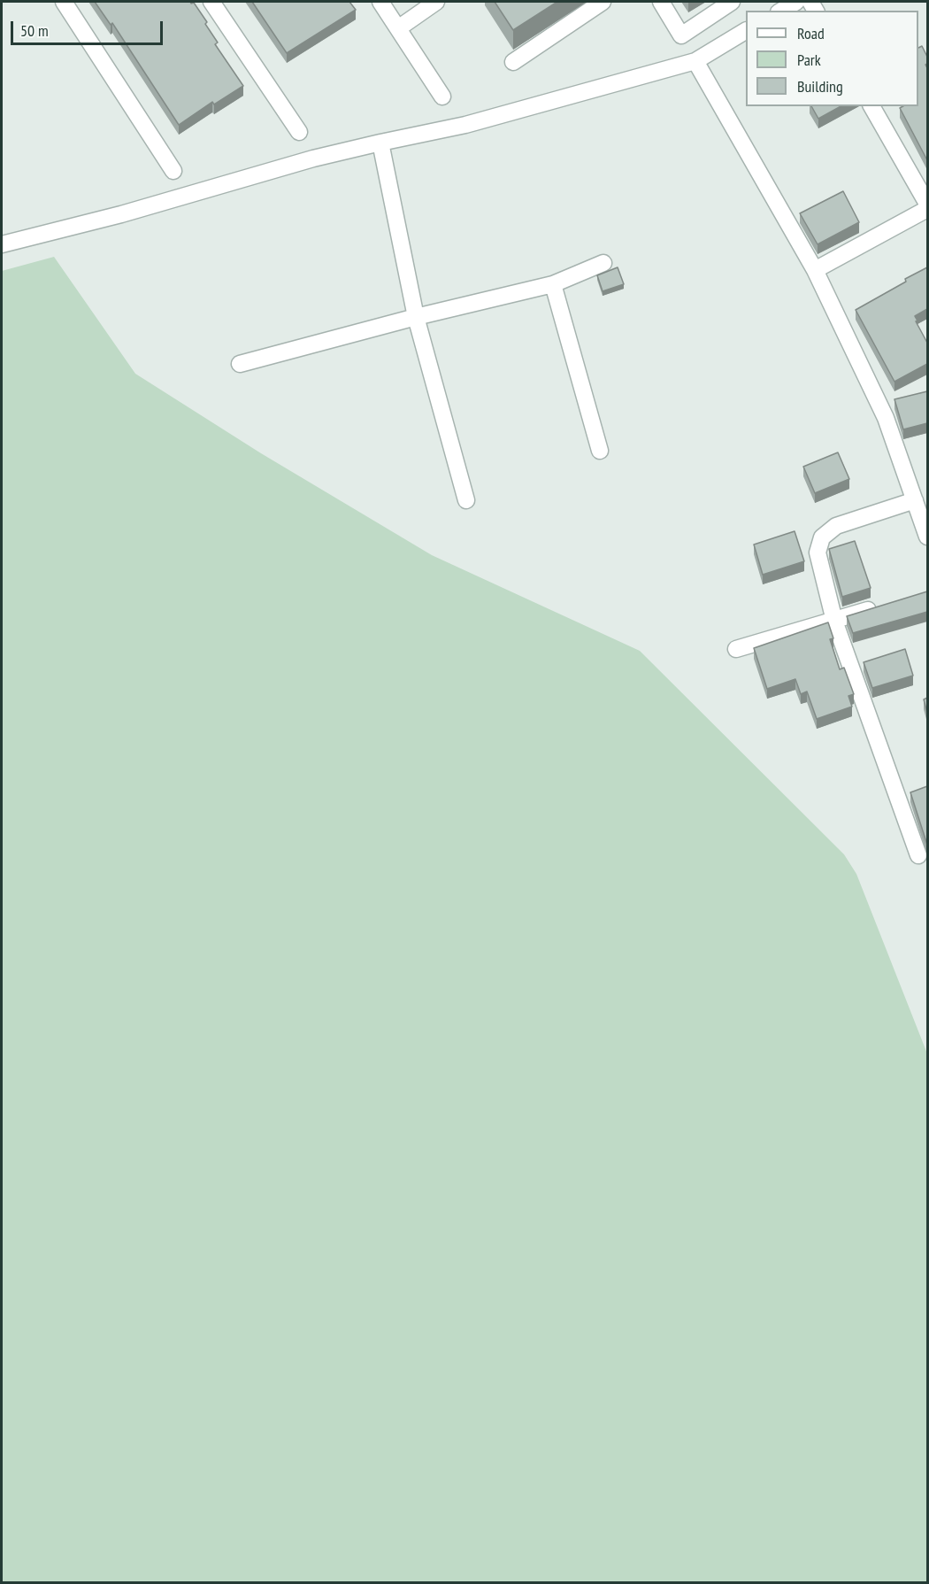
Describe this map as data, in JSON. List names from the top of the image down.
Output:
{
  "legend": ["Road", "Park", "Building"],
  "scale_bar": "50 m"
}
